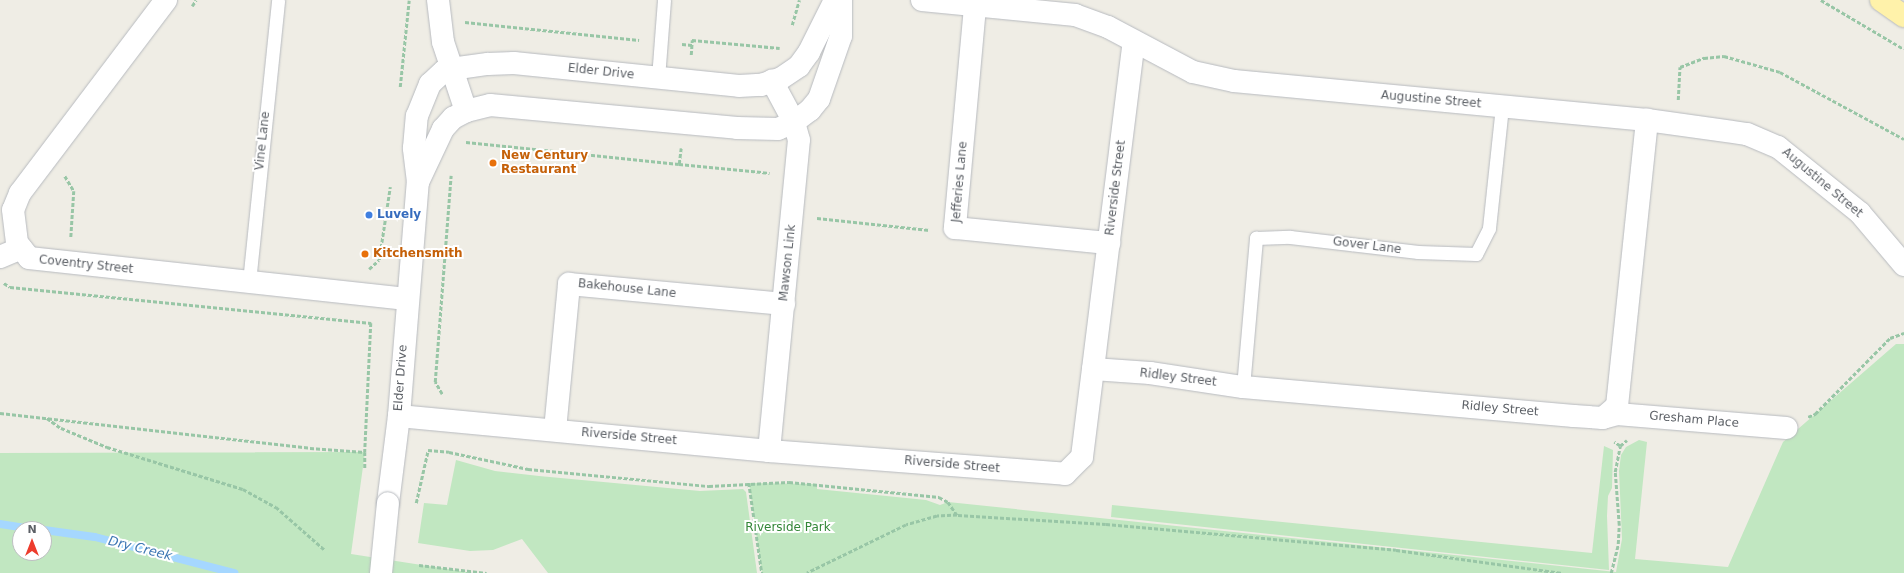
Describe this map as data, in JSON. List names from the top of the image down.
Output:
{
  "streets": {
    "street": [
      "Elder Drive",
      "Augustine Street",
      "Jefferies Lane",
      "Riverside Street",
      "Mawson Link",
      "Coventry Street",
      "Bakehouse Lane",
      "Ridley Street",
      "Gresham Place"
    ],
    "lane": ["Vine Lane", "Gover Lane"]
  },
  "crossings": [
    ["Elder Drive", "Riverside Street"],
    ["Elder Drive", "Mawson Link"],
    ["Elder Drive", "Coventry Street"],
    ["Augustine Street", "Jefferies Lane"],
    ["Augustine Street", "Riverside Street"],
    ["Augustine Street", "Gover Lane"],
    ["Vine Lane", "Coventry Street"],
    ["Jefferies Lane", "Riverside Street"],
    ["Riverside Street", "Mawson Link"],
    ["Riverside Street", "Bakehouse Lane"],
    ["Riverside Street", "Ridley Street"],
    ["Gover Lane", "Ridley Street"],
    ["Mawson Link", "Bakehouse Lane"],
    ["Ridley Street", "Gresham Place"]
  ],
  "water": ["Dry Creek"],
  "parks": ["Riverside Park"],
  "places": ["New Century Restaurant", "Luvely", "Kitchensmith"],
  "north": "top"
}
